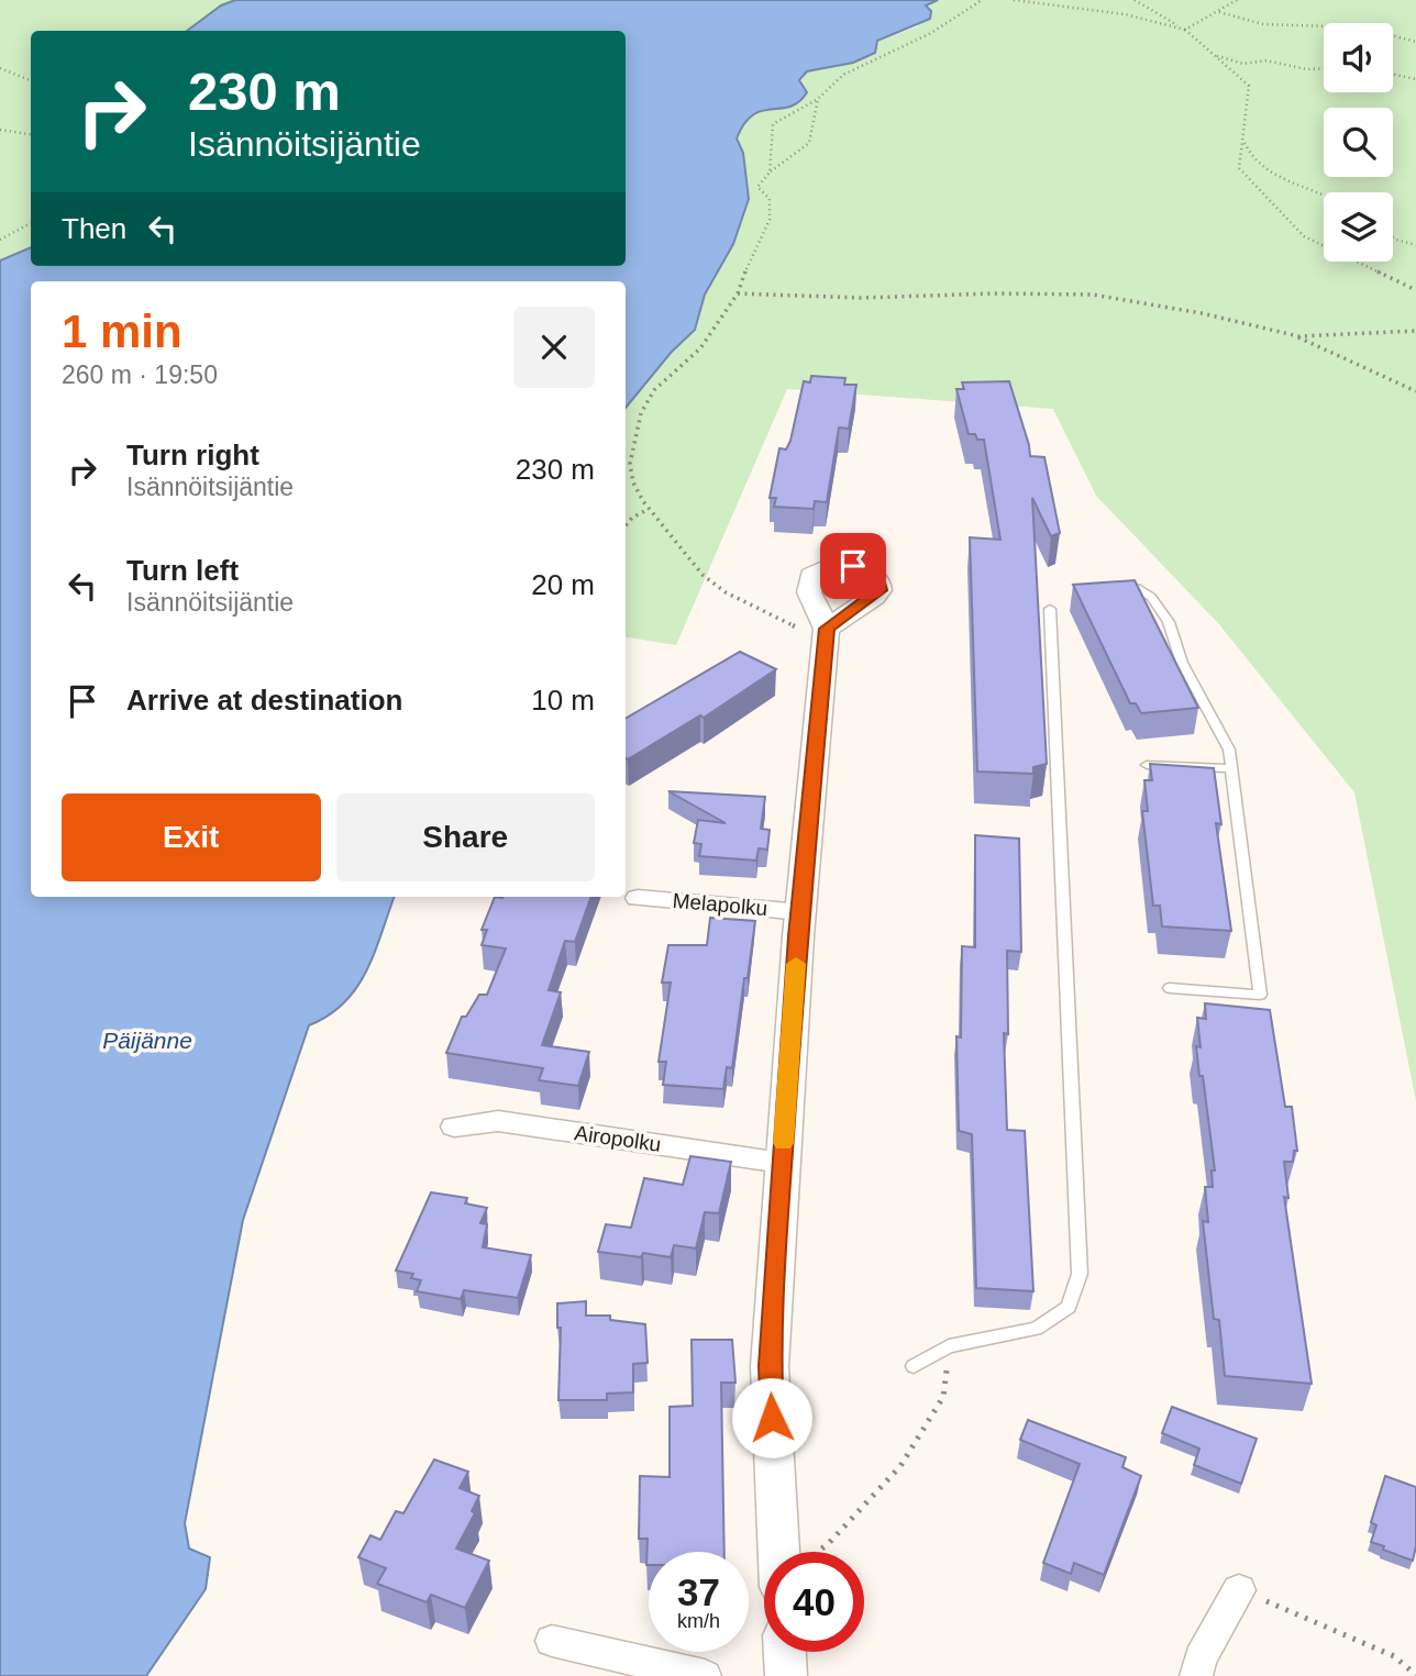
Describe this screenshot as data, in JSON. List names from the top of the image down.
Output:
{
  "streets": {
    "street": ["Melapolku", "Airopolku"]
  },
  "water": ["Päijänne"],
  "page": {
    "turn": ["230 m", "Isännöitsijäntie"],
    "then": "Then",
    "heading": ["1 min", "260 m · 19:50"],
    "list": [
      {
        "name": "Turn right",
        "note": "Isännöitsijäntie",
        "value": "230 m"
      },
      {
        "name": "Turn left",
        "note": "Isännöitsijäntie",
        "value": "20 m"
      },
      {
        "name": "Arrive at destination",
        "value": "10 m"
      }
    ],
    "buttons": ["Exit", "Share"],
    "speed": "37 km/h",
    "limit": "40"
  }
}
